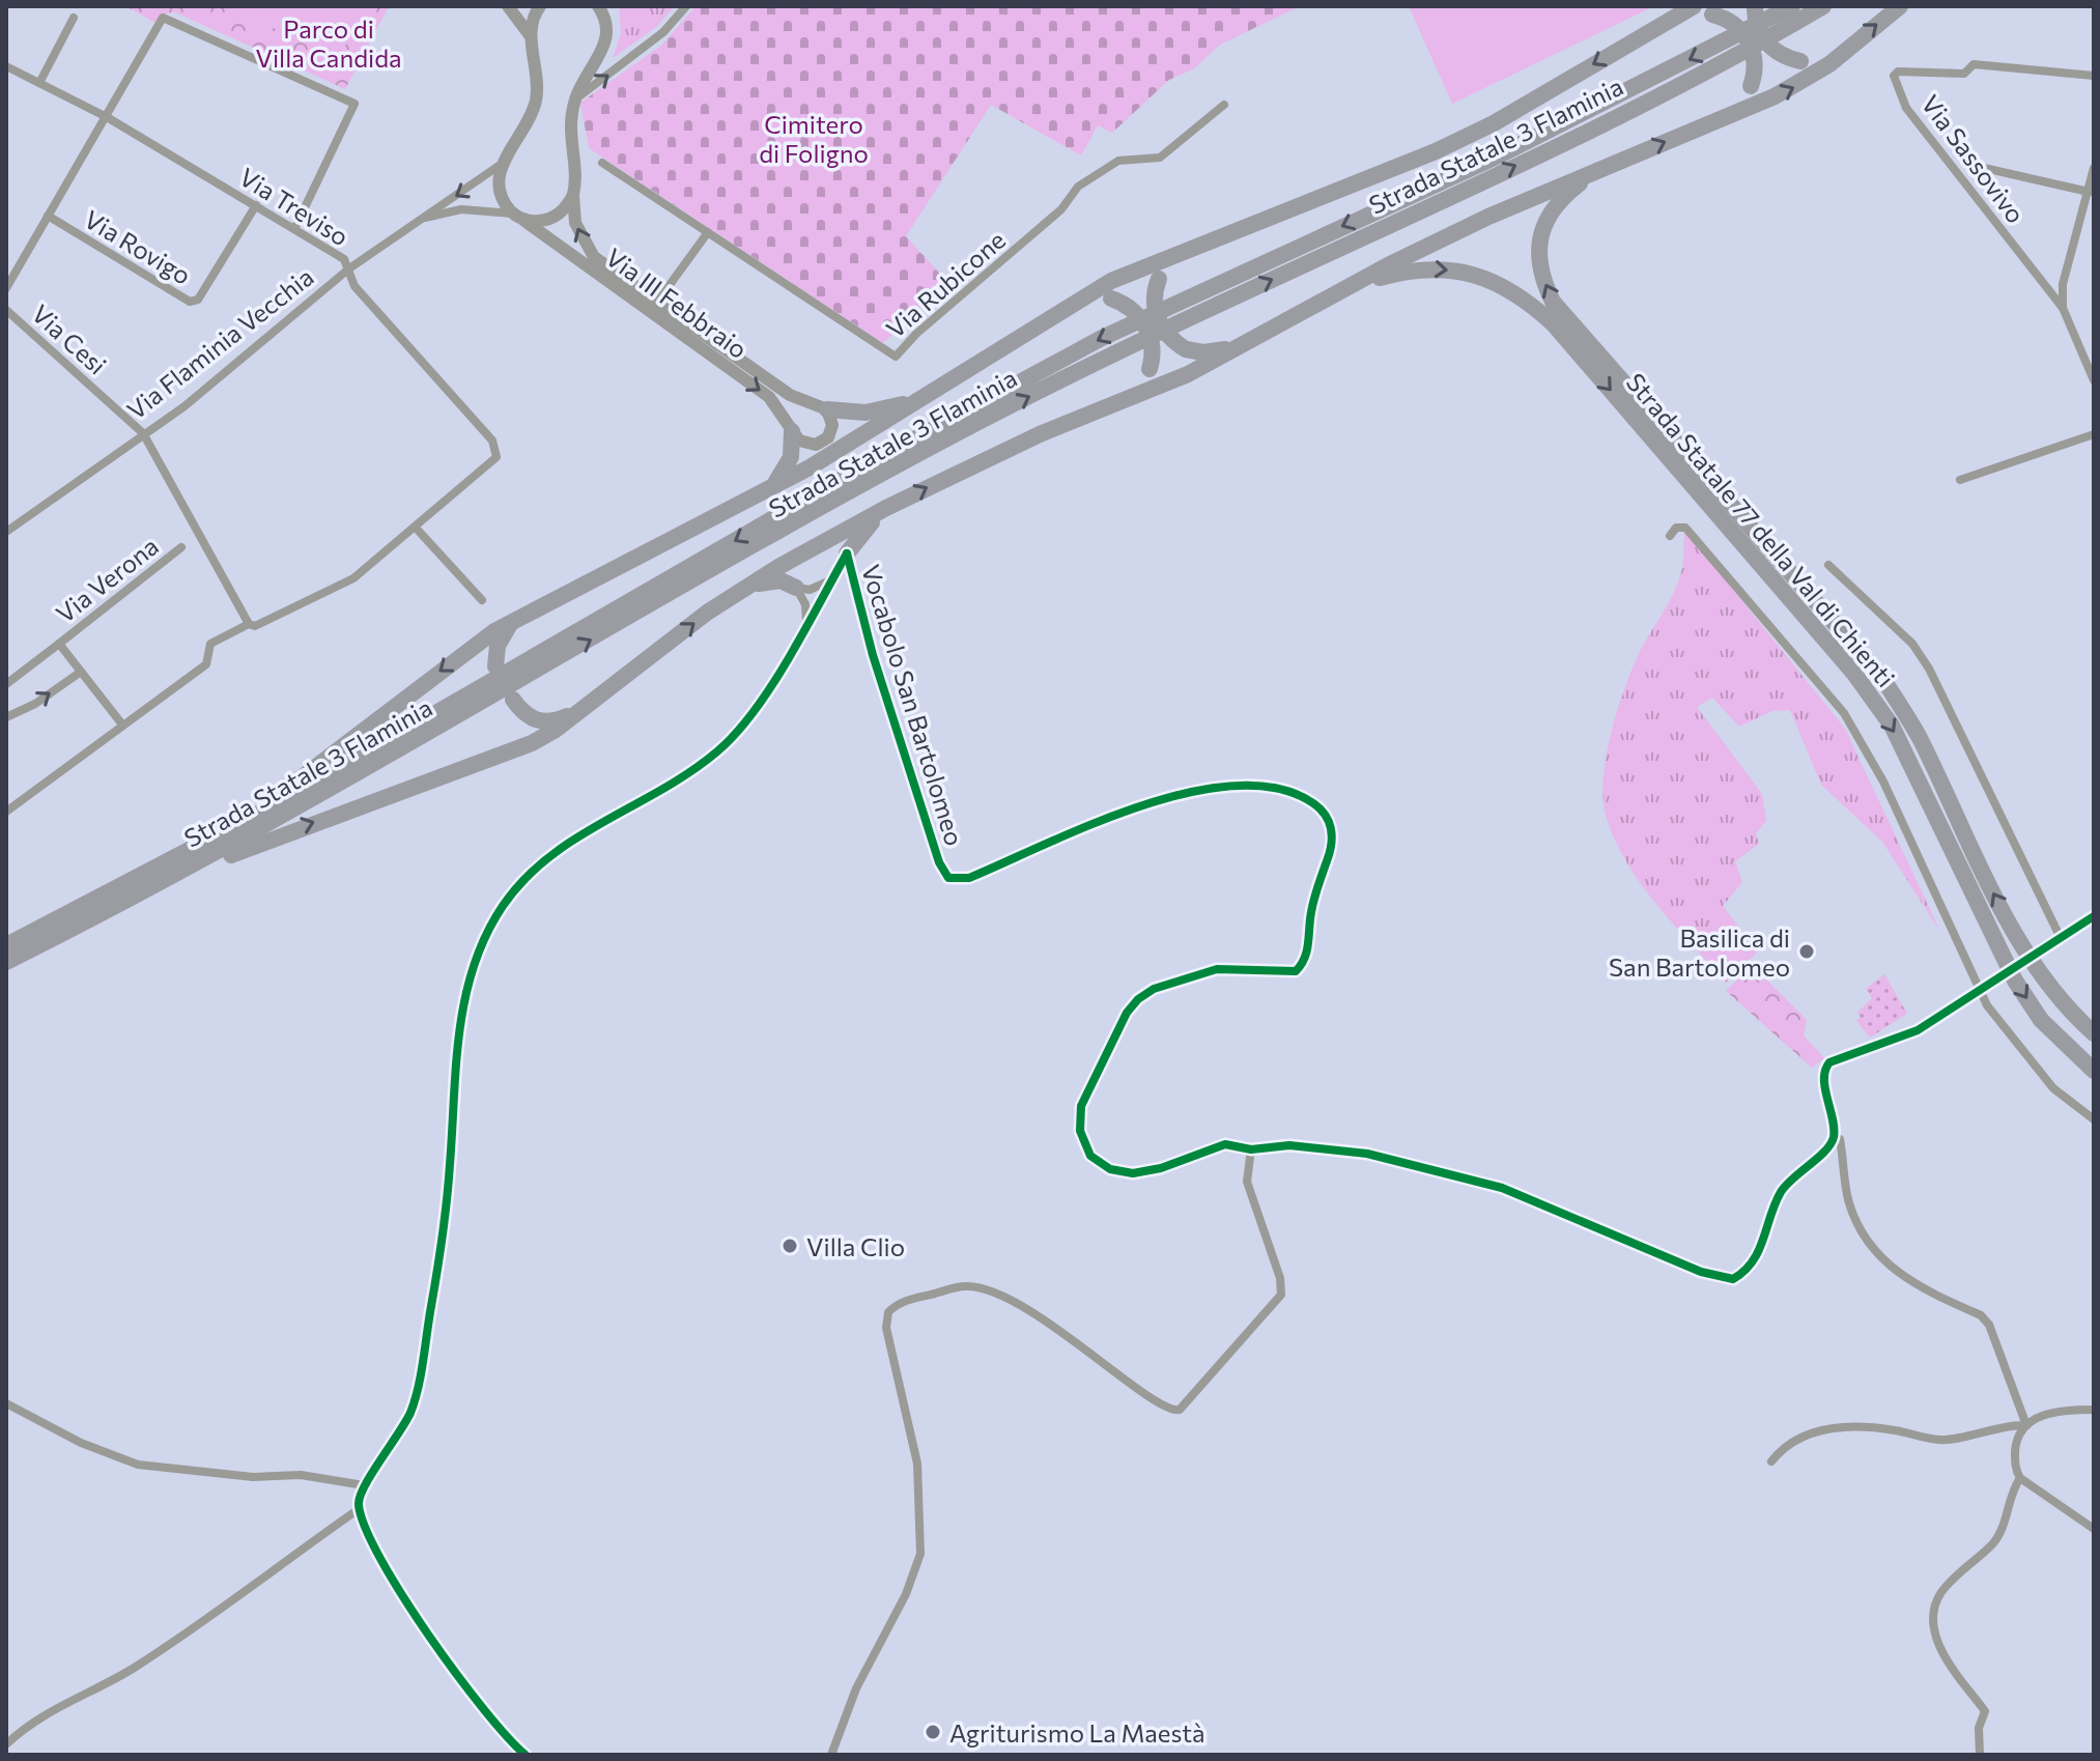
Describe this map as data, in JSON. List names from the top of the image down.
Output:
{
  "streets": {
    "highway": ["Strada Statale 3 Flaminia", "Strada Statale 77 della Val di Chienti"],
    "main road": ["Via III Febbraio", "Via Flaminia Vecchia"],
    "street": [
      "Via Sassovivo",
      "Via Treviso",
      "Via Rovigo",
      "Via Rubicone",
      "Via Cesi",
      "Via Verona",
      "Vocabolo San Bartolomeo"
    ]
  },
  "crossings": [
    ["Via Treviso", "Via Rovigo"],
    ["Via Treviso", "Via Flaminia Vecchia"],
    ["Via III Febbraio", "Via Flaminia Vecchia"],
    ["Via Cesi", "Via Flaminia Vecchia"]
  ],
  "parks": ["Parco di Villa Candida", "Cimitero di Foligno"],
  "places": ["Basilica di San Bartolomeo", "Villa Clio", "Agriturismo La Maestà"]
}
